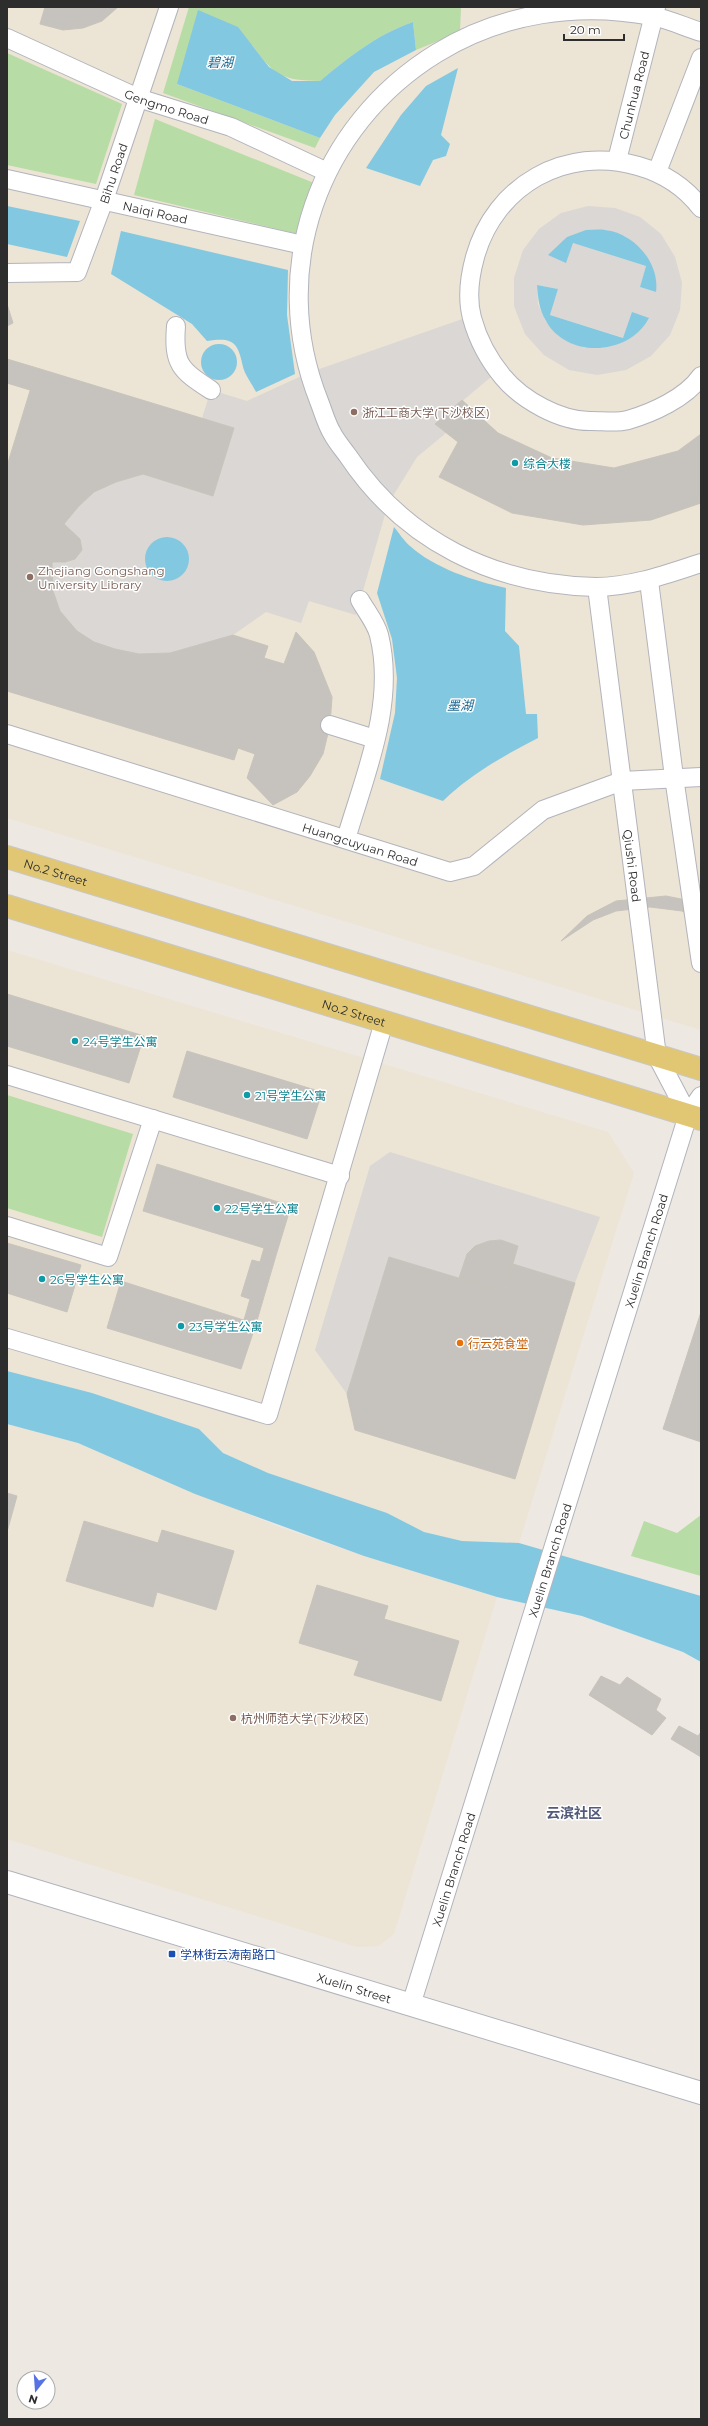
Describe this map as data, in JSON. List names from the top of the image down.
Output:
{
  "streets": {
    "main road": ["No.2 Street", "Xuelin Street"],
    "street": [
      "Chunhua Road",
      "Gengmo Road",
      "Bihu Road",
      "Naiqi Road",
      "Huangcuyuan Road",
      "Qiushi Road",
      "Xuelin Branch Road"
    ]
  },
  "crossings": [
    ["Gengmo Road", "Bihu Road"],
    ["Bihu Road", "Naiqi Road"],
    ["Huangcuyuan Road", "Qiushi Road"],
    ["Qiushi Road", "No.2 Street"],
    ["Qiushi Road", "Xuelin Branch Road"],
    ["No.2 Street", "Xuelin Branch Road"],
    ["Xuelin Branch Road", "Xuelin Street"]
  ],
  "districts": ["云滨社区"],
  "water": ["碧湖", "墨湖"],
  "places": {
    "other": [
      "浙江工商大学(下沙校区)",
      "综合大楼",
      "Zhejiang Gongshang University Library",
      "24号学生公寓",
      "21号学生公寓",
      "22号学生公寓",
      "26号学生公寓",
      "23号学生公寓",
      "行云苑食堂",
      "杭州师范大学(下沙校区)"
    ],
    "transit": ["学林街云涛南路口"]
  },
  "scale_bar": "20 m",
  "north": "bottom"
}
